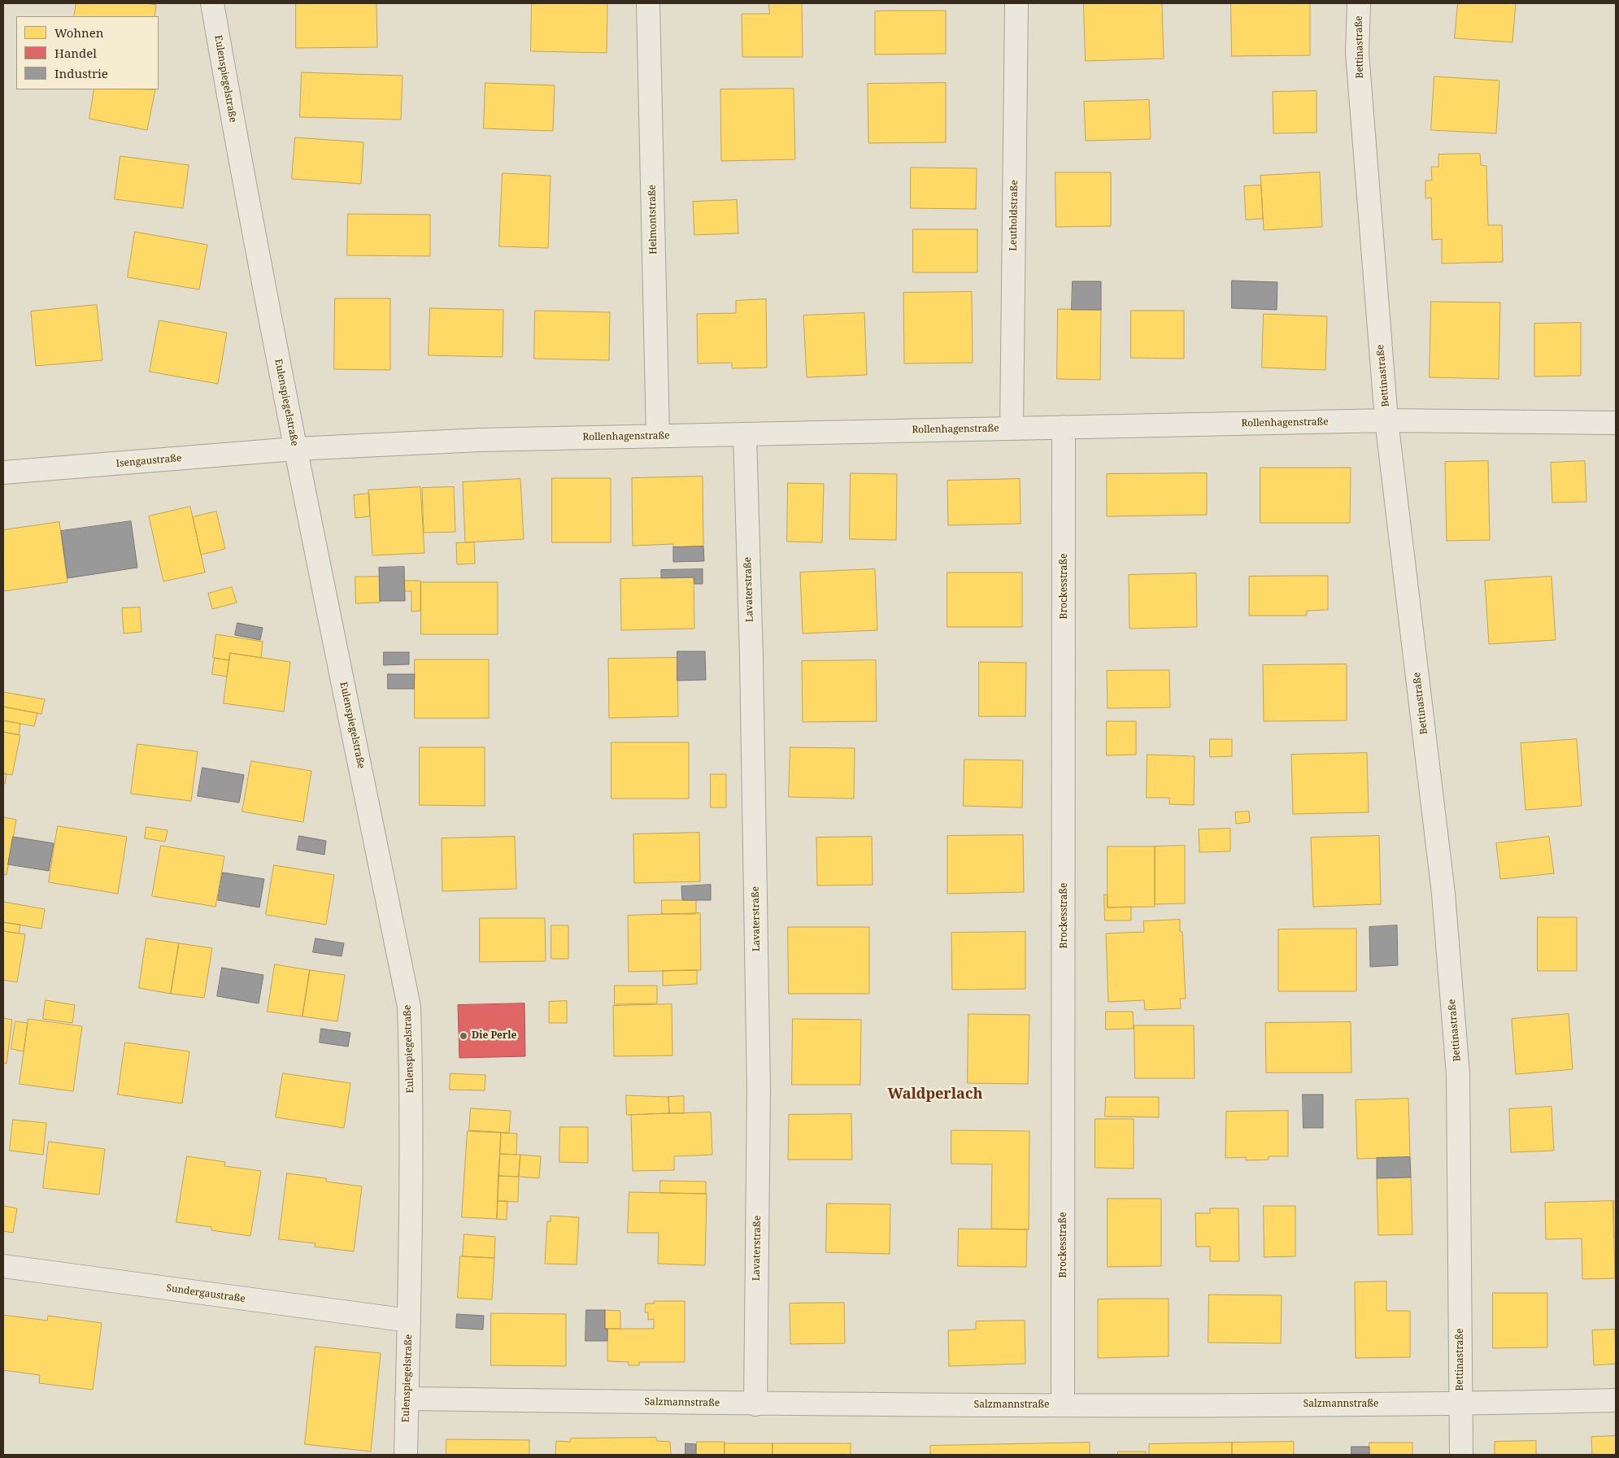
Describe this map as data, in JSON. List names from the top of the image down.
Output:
{
  "streets": {
    "street": [
      "Bettinastraße",
      "Eulenspiegelstraße",
      "Leutholdstraße",
      "Helmontstraße",
      "Rollenhagenstraße",
      "Isengaustraße",
      "Brockesstraße",
      "Lavaterstraße",
      "Sundergaustraße",
      "Salzmannstraße"
    ]
  },
  "crossings": [
    ["Bettinastraße", "Rollenhagenstraße"],
    ["Bettinastraße", "Salzmannstraße"],
    ["Eulenspiegelstraße", "Rollenhagenstraße"],
    ["Eulenspiegelstraße", "Isengaustraße"],
    ["Eulenspiegelstraße", "Sundergaustraße"],
    ["Eulenspiegelstraße", "Salzmannstraße"],
    ["Leutholdstraße", "Rollenhagenstraße"],
    ["Helmontstraße", "Rollenhagenstraße"],
    ["Rollenhagenstraße", "Isengaustraße"],
    ["Rollenhagenstraße", "Brockesstraße"],
    ["Rollenhagenstraße", "Lavaterstraße"],
    ["Brockesstraße", "Salzmannstraße"],
    ["Lavaterstraße", "Salzmannstraße"]
  ],
  "districts": ["Waldperlach"],
  "places": ["Die Perle"],
  "legend": ["Wohnen", "Handel", "Industrie"]
}
